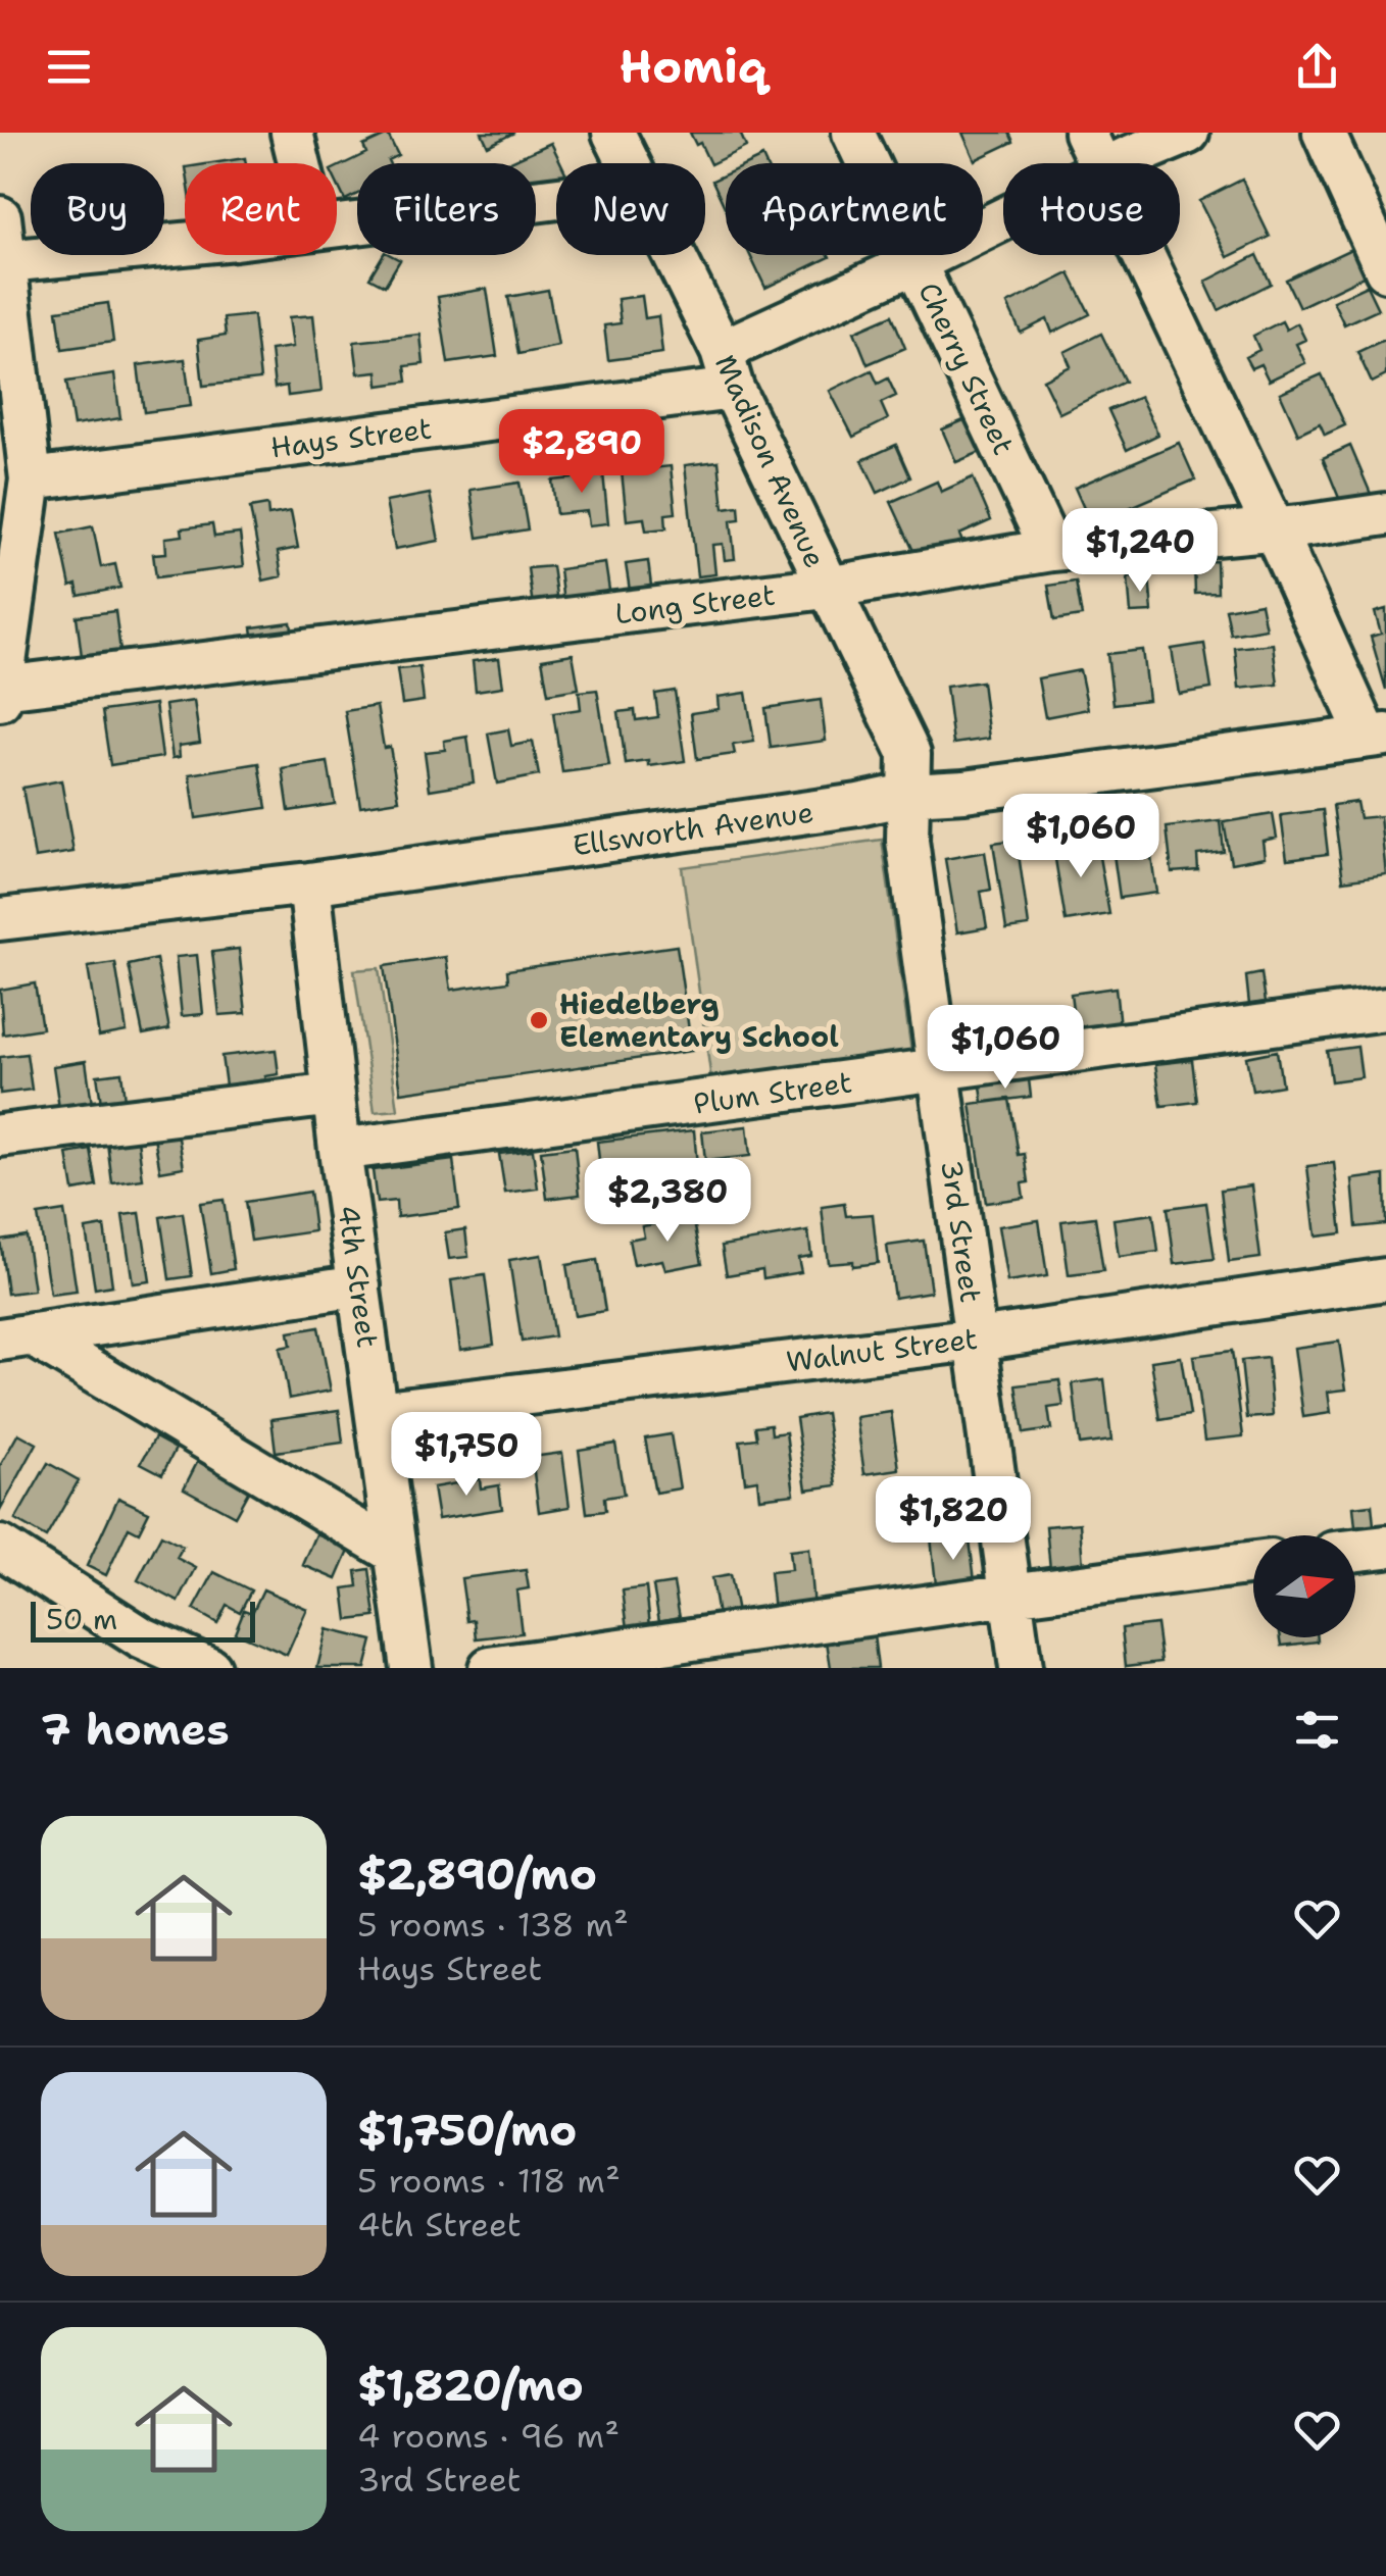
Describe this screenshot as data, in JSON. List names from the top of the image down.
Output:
{
  "streets": {
    "street": [
      "Cherry Street",
      "Hays Street",
      "Madison Avenue",
      "Long Street",
      "Ellsworth Avenue",
      "Plum Street",
      "3rd Street",
      "4th Street",
      "Walnut Street"
    ]
  },
  "crossings": [
    ["Cherry Street", "Hays Street"],
    ["Cherry Street", "Long Street"],
    ["Hays Street", "Madison Avenue"],
    ["Madison Avenue", "Long Street"],
    ["Madison Avenue", "Ellsworth Avenue"],
    ["Madison Avenue", "3rd Street"],
    ["Ellsworth Avenue", "3rd Street"],
    ["Ellsworth Avenue", "4th Street"],
    ["Plum Street", "3rd Street"],
    ["Plum Street", "4th Street"],
    ["3rd Street", "Walnut Street"],
    ["4th Street", "Walnut Street"]
  ],
  "places": ["Hiedelberg Elementary School"],
  "scale_bar": "50 m",
  "north": "right",
  "page": {
    "header": "Homiq",
    "chip": [
      "Buy",
      "Rent",
      "Filters",
      "New",
      "Apartment",
      "House"
    ],
    "price": [
      "$2,890",
      "$1,240",
      "$1,060",
      "$1,060",
      "$2,380",
      "$1,750",
      "$1,820"
    ],
    "scale": "50 m",
    "heading": "7 homes",
    "list": [
      {
        "name": "$2,890/mo",
        "note": "5 rooms · 138 m² · Hays Street"
      },
      {
        "name": "$1,750/mo",
        "note": "5 rooms · 118 m² · 4th Street"
      },
      {
        "name": "$1,820/mo",
        "note": "4 rooms · 96 m² · 3rd Street"
      }
    ]
  }
}
